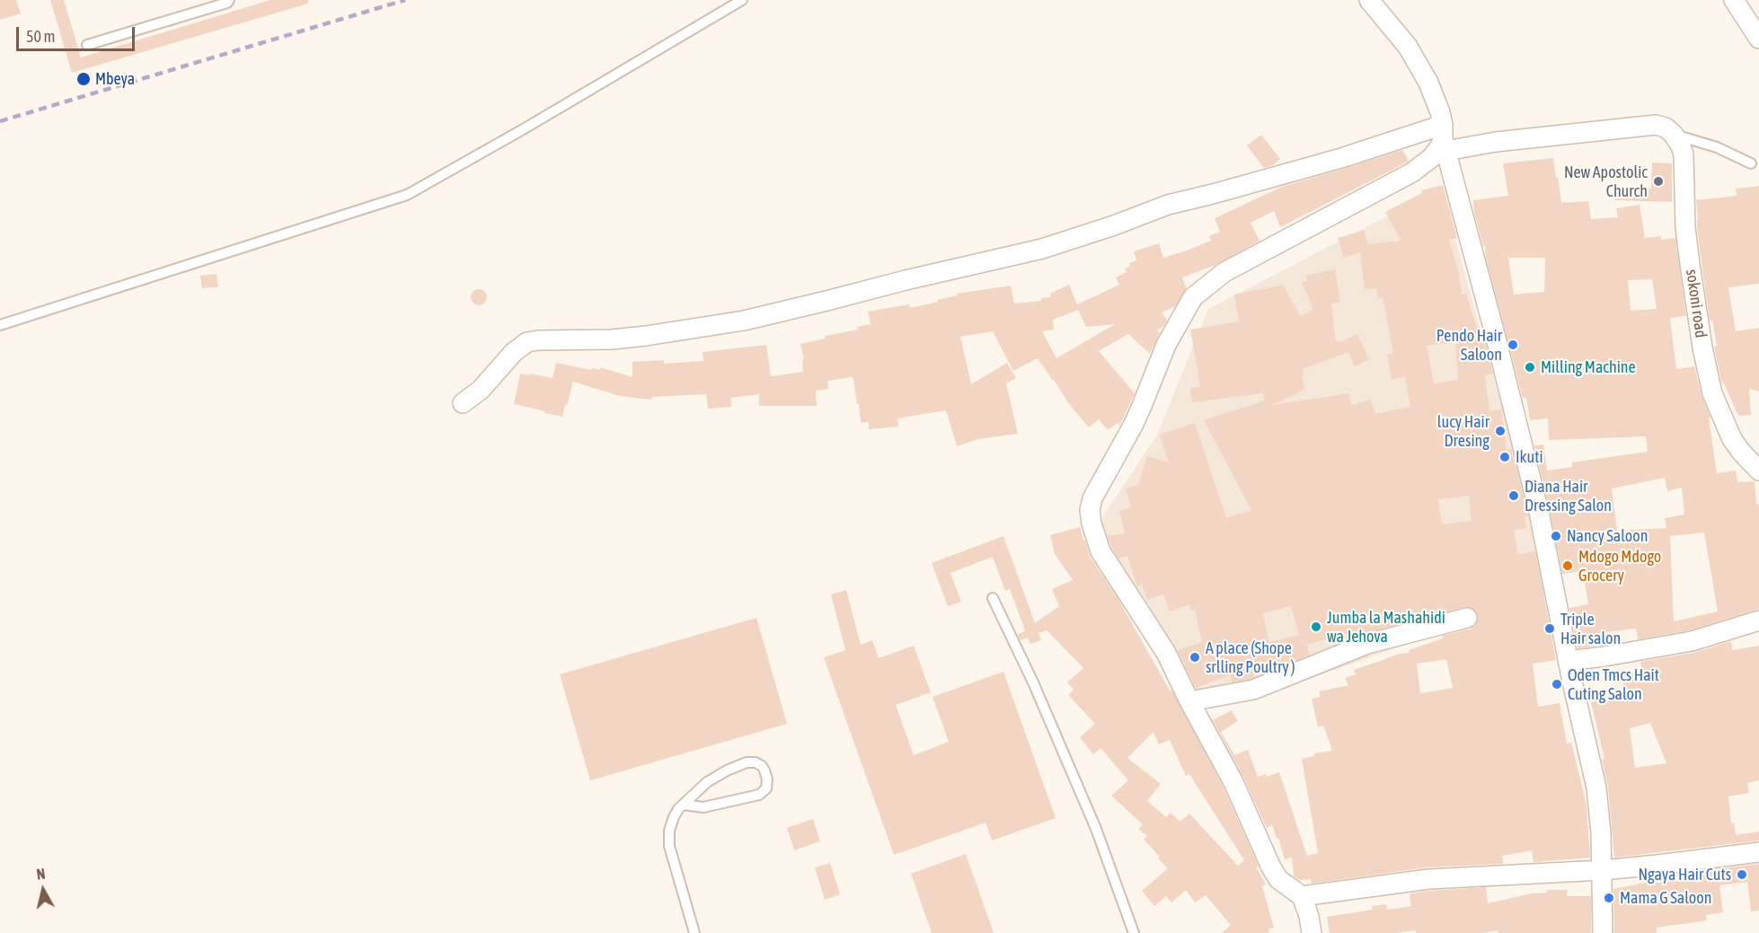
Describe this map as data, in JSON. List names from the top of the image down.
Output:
{
  "streets": {
    "street": ["sokoni road"]
  },
  "places": [
    "Mbeya",
    "New Apostolic Church",
    "Pendo Hair Saloon",
    "Milling Machine",
    "lucy Hair Dresing",
    "Ikuti",
    "Diana Hair Dressing Salon",
    "Nancy Saloon",
    "Mdogo Mdogo Grocery",
    "Jumba la Mashahidi wa Jehova",
    "Triple Hair salon",
    "A place (Shope srlling Poultry )",
    "Oden Tmcs Hait Cuting Salon",
    "Ngaya Hair Cuts",
    "Mama G Saloon"
  ],
  "scale_bar": "50 m",
  "north": "top"
}
